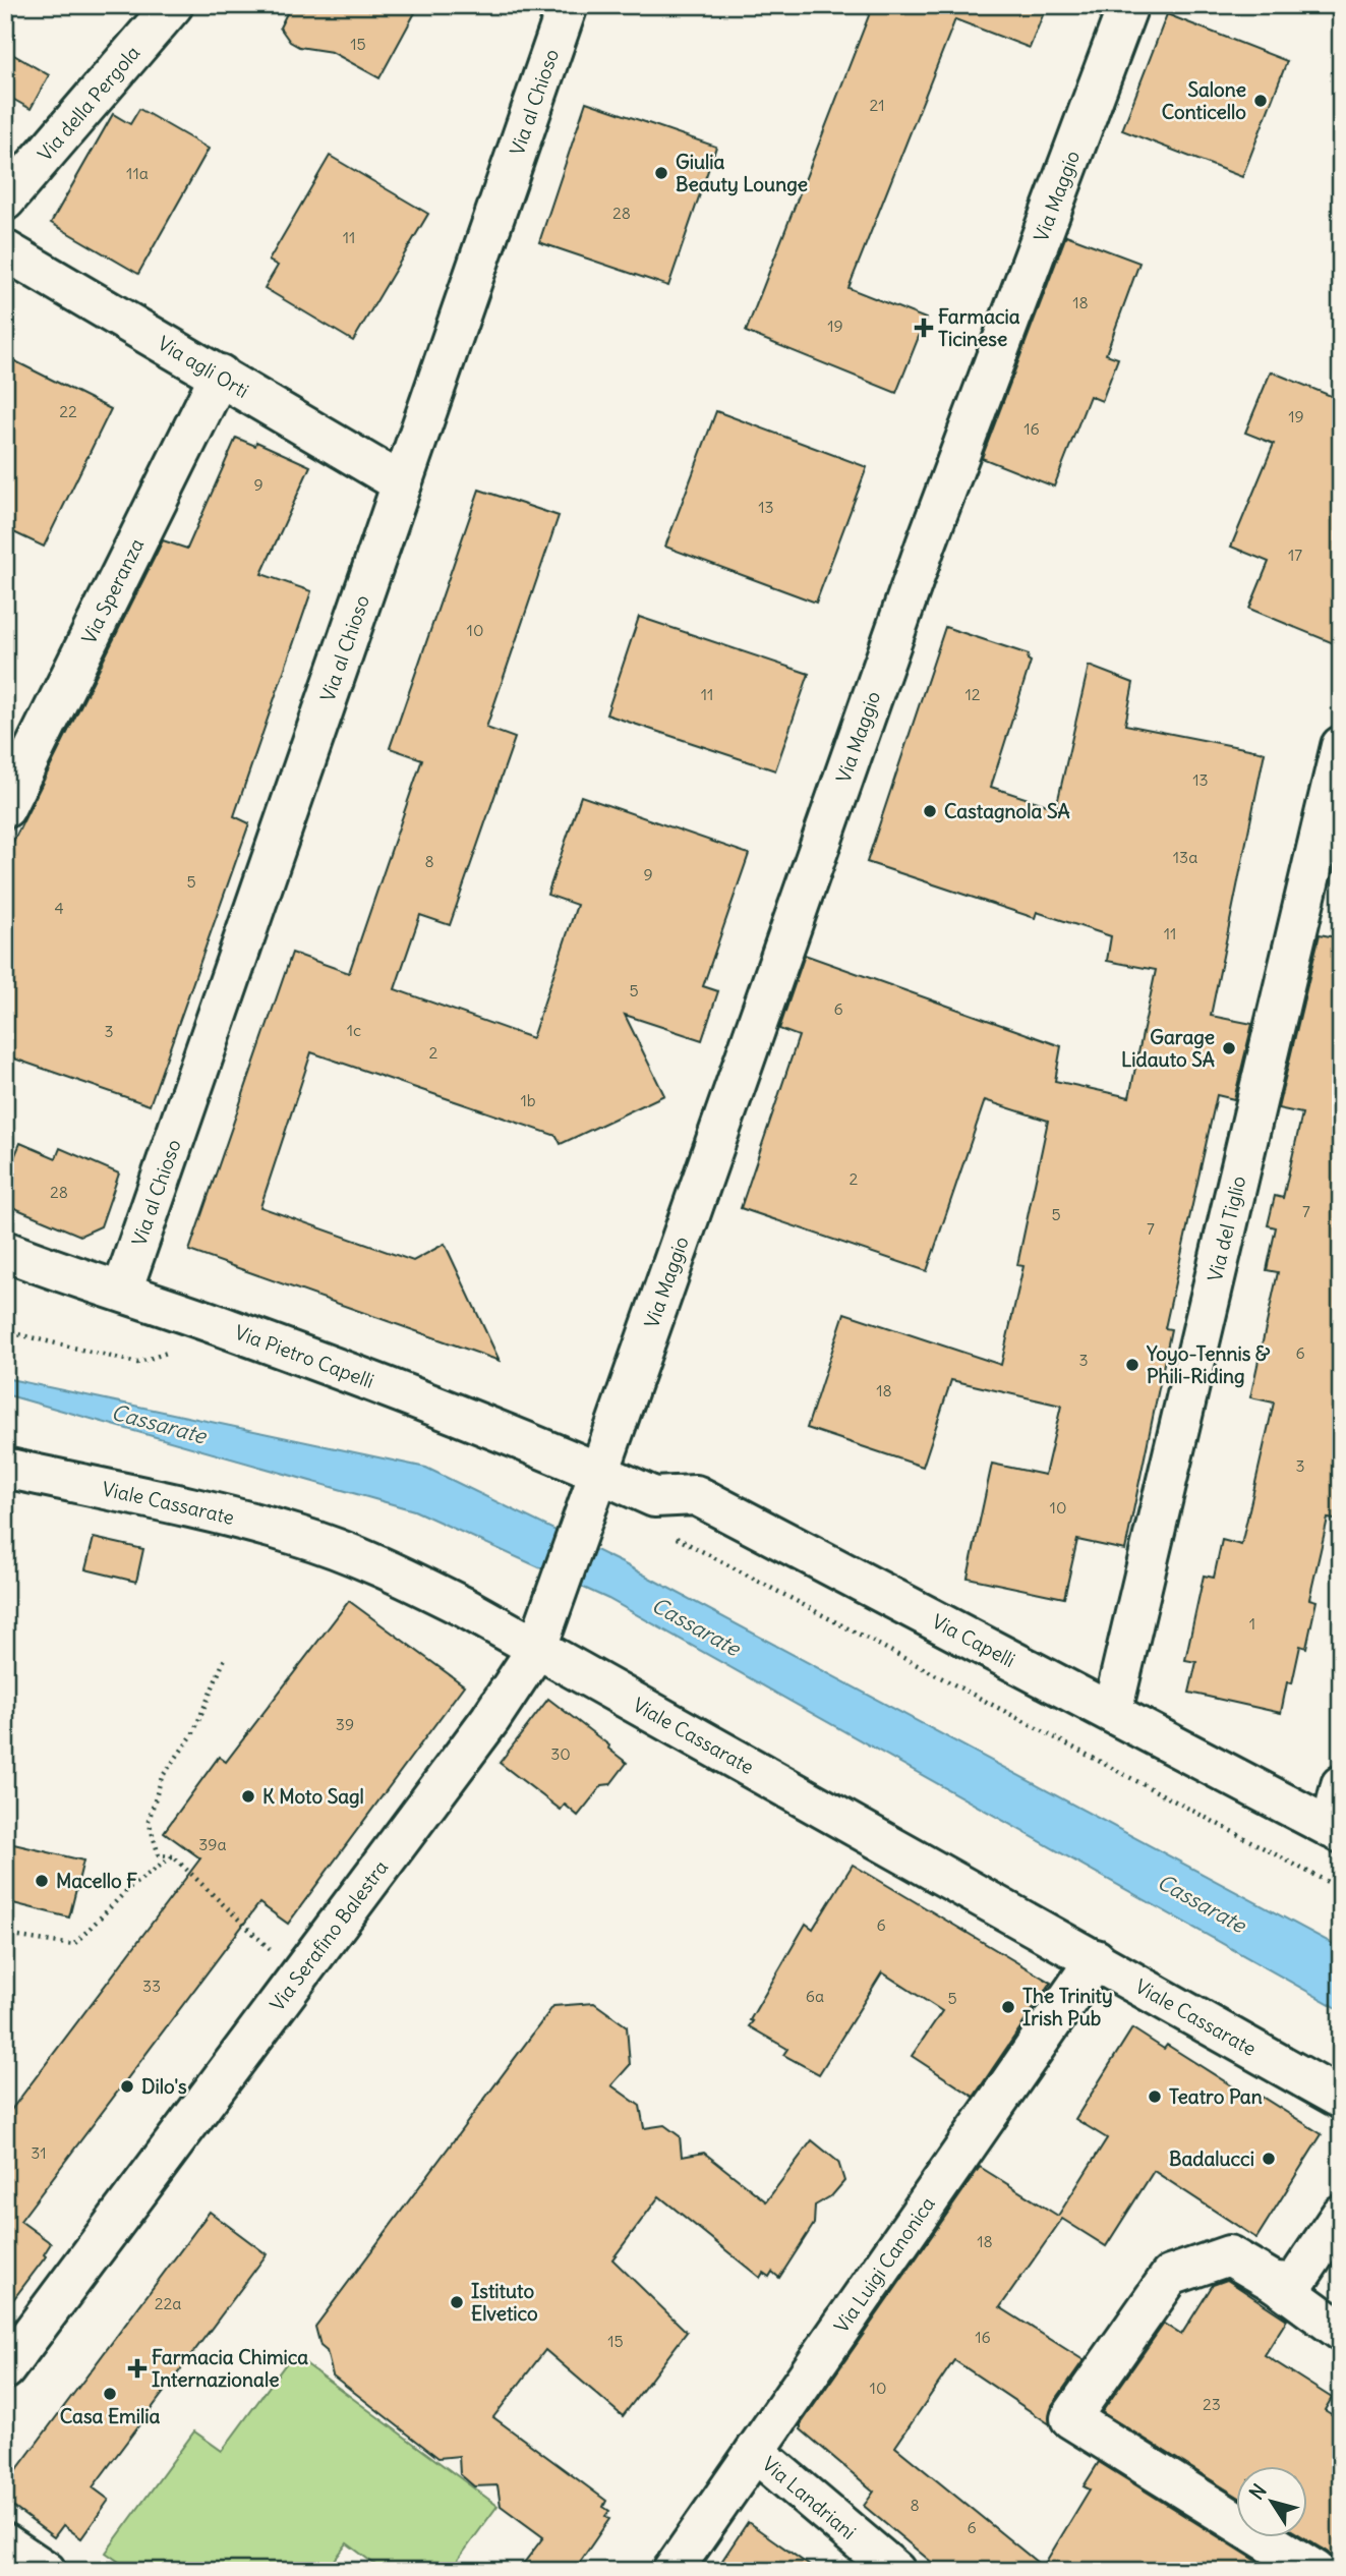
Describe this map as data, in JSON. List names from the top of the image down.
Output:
{
  "streets": {
    "street": [
      "Via della Pergola",
      "Via al Chioso",
      "Via Maggio",
      "Via agli Orti",
      "Via Speranza",
      "Via del Tiglio",
      "Via Pietro Capelli",
      "Viale Cassarate",
      "Via Capelli",
      "Via Serafino Balestra",
      "Via Luigi Canonica",
      "Via Landriani"
    ]
  },
  "crossings": [
    ["Via al Chioso", "Via agli Orti"],
    ["Via al Chioso", "Via Pietro Capelli"],
    ["Via Maggio", "Via Pietro Capelli"],
    ["Via Maggio", "Via Capelli"],
    ["Via Maggio", "Via Serafino Balestra"],
    ["Via agli Orti", "Via Speranza"],
    ["Via del Tiglio", "Via Capelli"],
    ["Via Pietro Capelli", "Via Capelli"],
    ["Via Pietro Capelli", "Via Serafino Balestra"],
    ["Viale Cassarate", "Via Serafino Balestra"],
    ["Viale Cassarate", "Via Luigi Canonica"],
    ["Via Capelli", "Via Serafino Balestra"],
    ["Via Luigi Canonica", "Via Landriani"]
  ],
  "water": ["Cassarate"],
  "places": {
    "other": [
      "Salone Conticello",
      "Giulia Beauty Lounge",
      "Castagnola SA",
      "Garage Lidauto SA",
      "Yoyo-Tennis & Phili-Riding",
      "K Moto Sagl",
      "Macello F",
      "The Trinity Irish Pub",
      "Dilo's",
      "Teatro Pan",
      "Badalucci",
      "Istituto Elvetico",
      "Casa Emilia"
    ],
    "health": ["Farmacia Ticinese", "Farmacia Chimica Internazionale"]
  },
  "house_numbers": [
    "15",
    "21",
    "11a",
    "28",
    "11",
    "18",
    "19",
    "22",
    "19",
    "16",
    "9",
    "13",
    "17",
    "10",
    "11",
    "12",
    "13",
    "13a",
    "8",
    "9",
    "5",
    "4",
    "11",
    "5",
    "6",
    "1c",
    "3",
    "2",
    "1b",
    "2",
    "28",
    "7",
    "5",
    "7",
    "6",
    "3",
    "18",
    "3",
    "10",
    "1",
    "39",
    "30",
    "39a",
    "6",
    "33",
    "6a",
    "5",
    "31",
    "18",
    "22a",
    "16",
    "15",
    "10",
    "23",
    "8",
    "6"
  ],
  "north": "top left"
}
